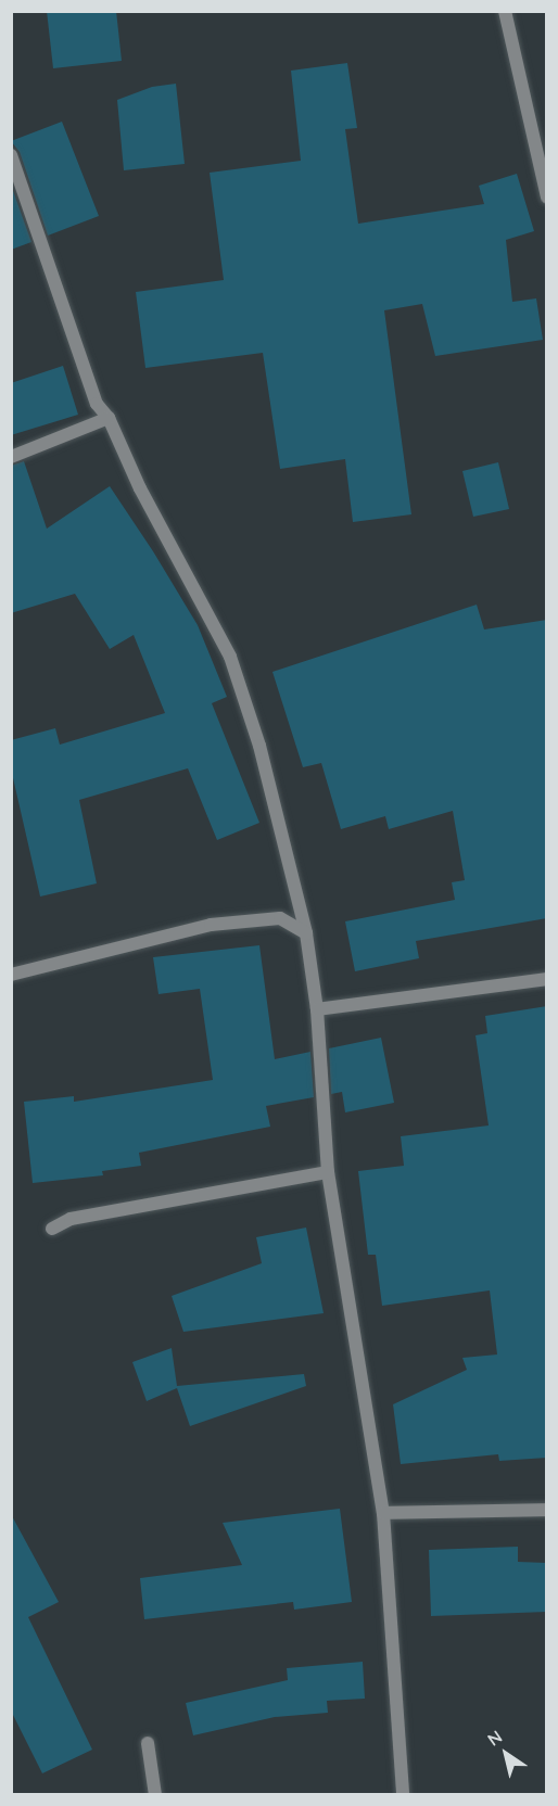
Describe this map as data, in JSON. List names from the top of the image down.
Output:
{
  "north": "top left"
}
